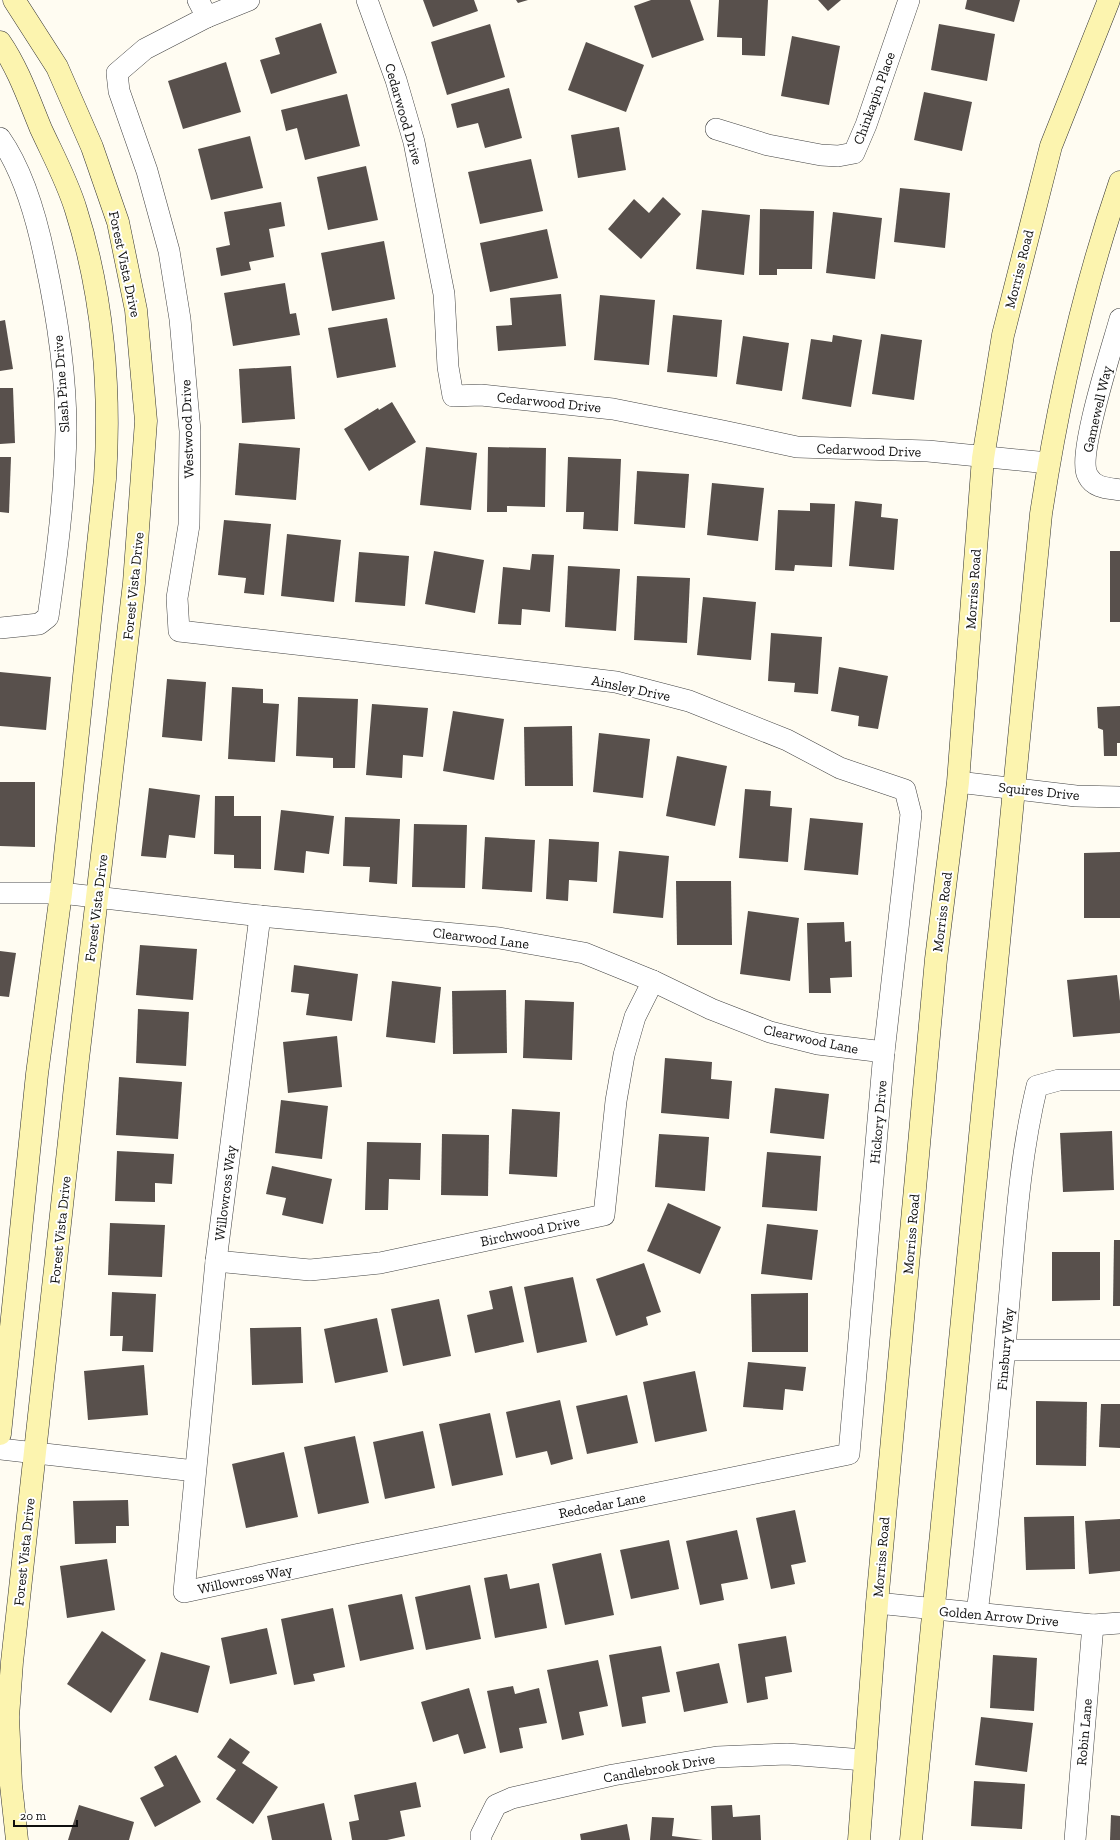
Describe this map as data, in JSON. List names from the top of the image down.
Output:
{
  "streets": {
    "main road": ["Forest Vista Drive", "Morriss Road"],
    "street": [
      "Chinkapin Place",
      "Cedarwood Drive",
      "Slash Pine Drive",
      "Gamewell Way",
      "Westwood Drive",
      "Ainsley Drive",
      "Squires Drive",
      "Clearwood Lane",
      "Hickory Drive",
      "Willowross Way",
      "Birchwood Drive",
      "Finsbury Way",
      "Redcedar Lane",
      "Golden Arrow Drive",
      "Robin Lane",
      "Candlebrook Drive"
    ]
  },
  "crossings": [
    ["Cedarwood Drive", "Morriss Road"],
    ["Forest Vista Drive", "Clearwood Lane"],
    ["Morriss Road", "Squires Drive"],
    ["Morriss Road", "Golden Arrow Drive"],
    ["Morriss Road", "Candlebrook Drive"],
    ["Westwood Drive", "Ainsley Drive"],
    ["Ainsley Drive", "Hickory Drive"],
    ["Clearwood Lane", "Hickory Drive"],
    ["Clearwood Lane", "Willowross Way"],
    ["Clearwood Lane", "Birchwood Drive"],
    ["Hickory Drive", "Redcedar Lane"],
    ["Willowross Way", "Birchwood Drive"],
    ["Willowross Way", "Redcedar Lane"],
    ["Finsbury Way", "Golden Arrow Drive"],
    ["Golden Arrow Drive", "Robin Lane"]
  ],
  "scale_bar": "20 m"
}
